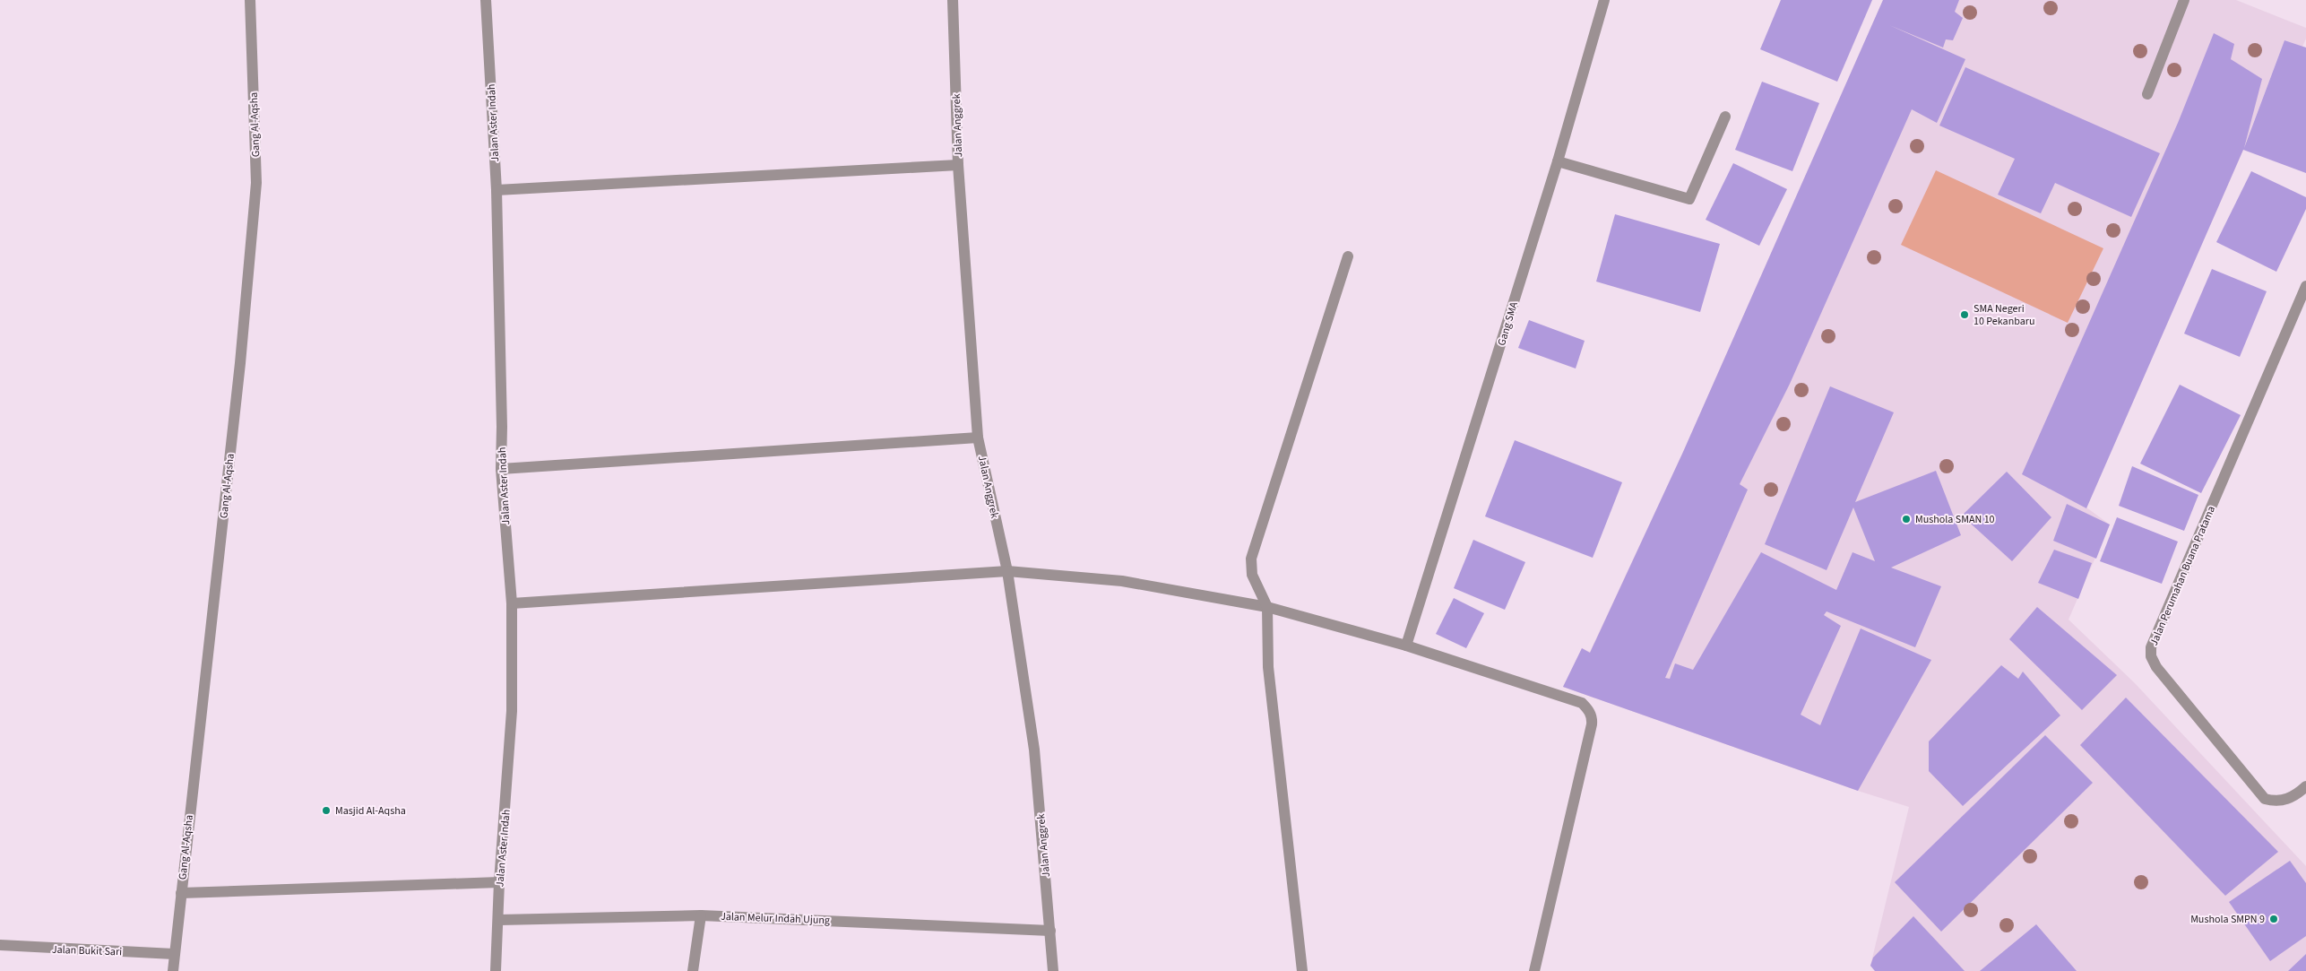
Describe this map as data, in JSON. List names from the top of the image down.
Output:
{
  "streets": {
    "street": [
      "Jalan Aster Indah",
      "Gang Al-Aqsha",
      "Jalan Anggrek",
      "Gang SMA",
      "Jalan Perumahan Buana Pratama",
      "Jalan Melur Indah Ujung",
      "Jalan Bukit Sari"
    ]
  },
  "crossings": [
    ["Jalan Aster Indah", "Jalan Melur Indah Ujung"],
    ["Gang Al-Aqsha", "Jalan Bukit Sari"],
    ["Jalan Anggrek", "Jalan Melur Indah Ujung"]
  ],
  "places": [
    "SMA Negeri 10 Pekanbaru",
    "Mushola SMAN 10",
    "Masjid Al-Aqsha",
    "Mushola SMPN 9"
  ]
}
